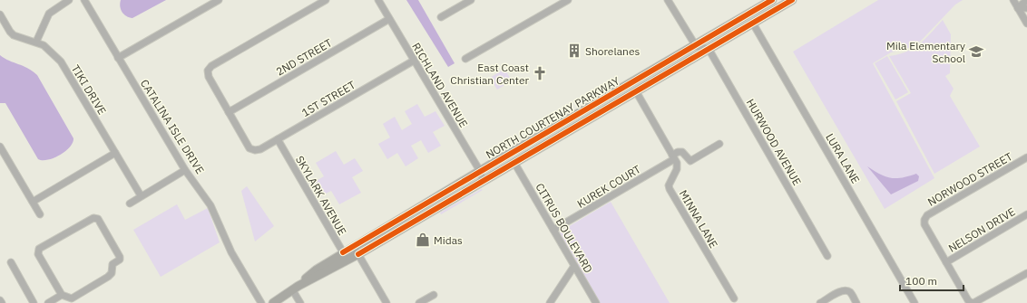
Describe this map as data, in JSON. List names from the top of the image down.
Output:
{
  "streets": {
    "main road": ["NORTH COURTENAY PARKWAY"],
    "street": [
      "2ND STREET",
      "RICHLAND AVENUE",
      "TIKI DRIVE",
      "1ST STREET",
      "CATALINA ISLE DRIVE",
      "HURWOOD AVENUE",
      "LURA LANE",
      "NORWOOD STREET",
      "KUREK COURT",
      "SKYLARK AVENUE",
      "MINNA LANE",
      "CITRUS BOULEVARD",
      "NELSON DRIVE"
    ]
  },
  "crossings": [
    ["2ND STREET", "RICHLAND AVENUE"],
    ["2ND STREET", "1ST STREET"],
    ["RICHLAND AVENUE", "1ST STREET"],
    ["RICHLAND AVENUE", "NORTH COURTENAY PARKWAY"],
    ["1ST STREET", "SKYLARK AVENUE"],
    ["NORTH COURTENAY PARKWAY", "HURWOOD AVENUE"],
    ["NORTH COURTENAY PARKWAY", "LURA LANE"],
    ["NORTH COURTENAY PARKWAY", "SKYLARK AVENUE"],
    ["NORTH COURTENAY PARKWAY", "CITRUS BOULEVARD"],
    ["NORWOOD STREET", "NELSON DRIVE"],
    ["KUREK COURT", "MINNA LANE"],
    ["KUREK COURT", "CITRUS BOULEVARD"]
  ],
  "places": {
    "building": ["Shorelanes"],
    "school or university": ["Mila Elementary School"],
    "church": ["East Coast Christian Center"],
    "shop": ["Midas"]
  },
  "scale_bar": "100 m"
}
